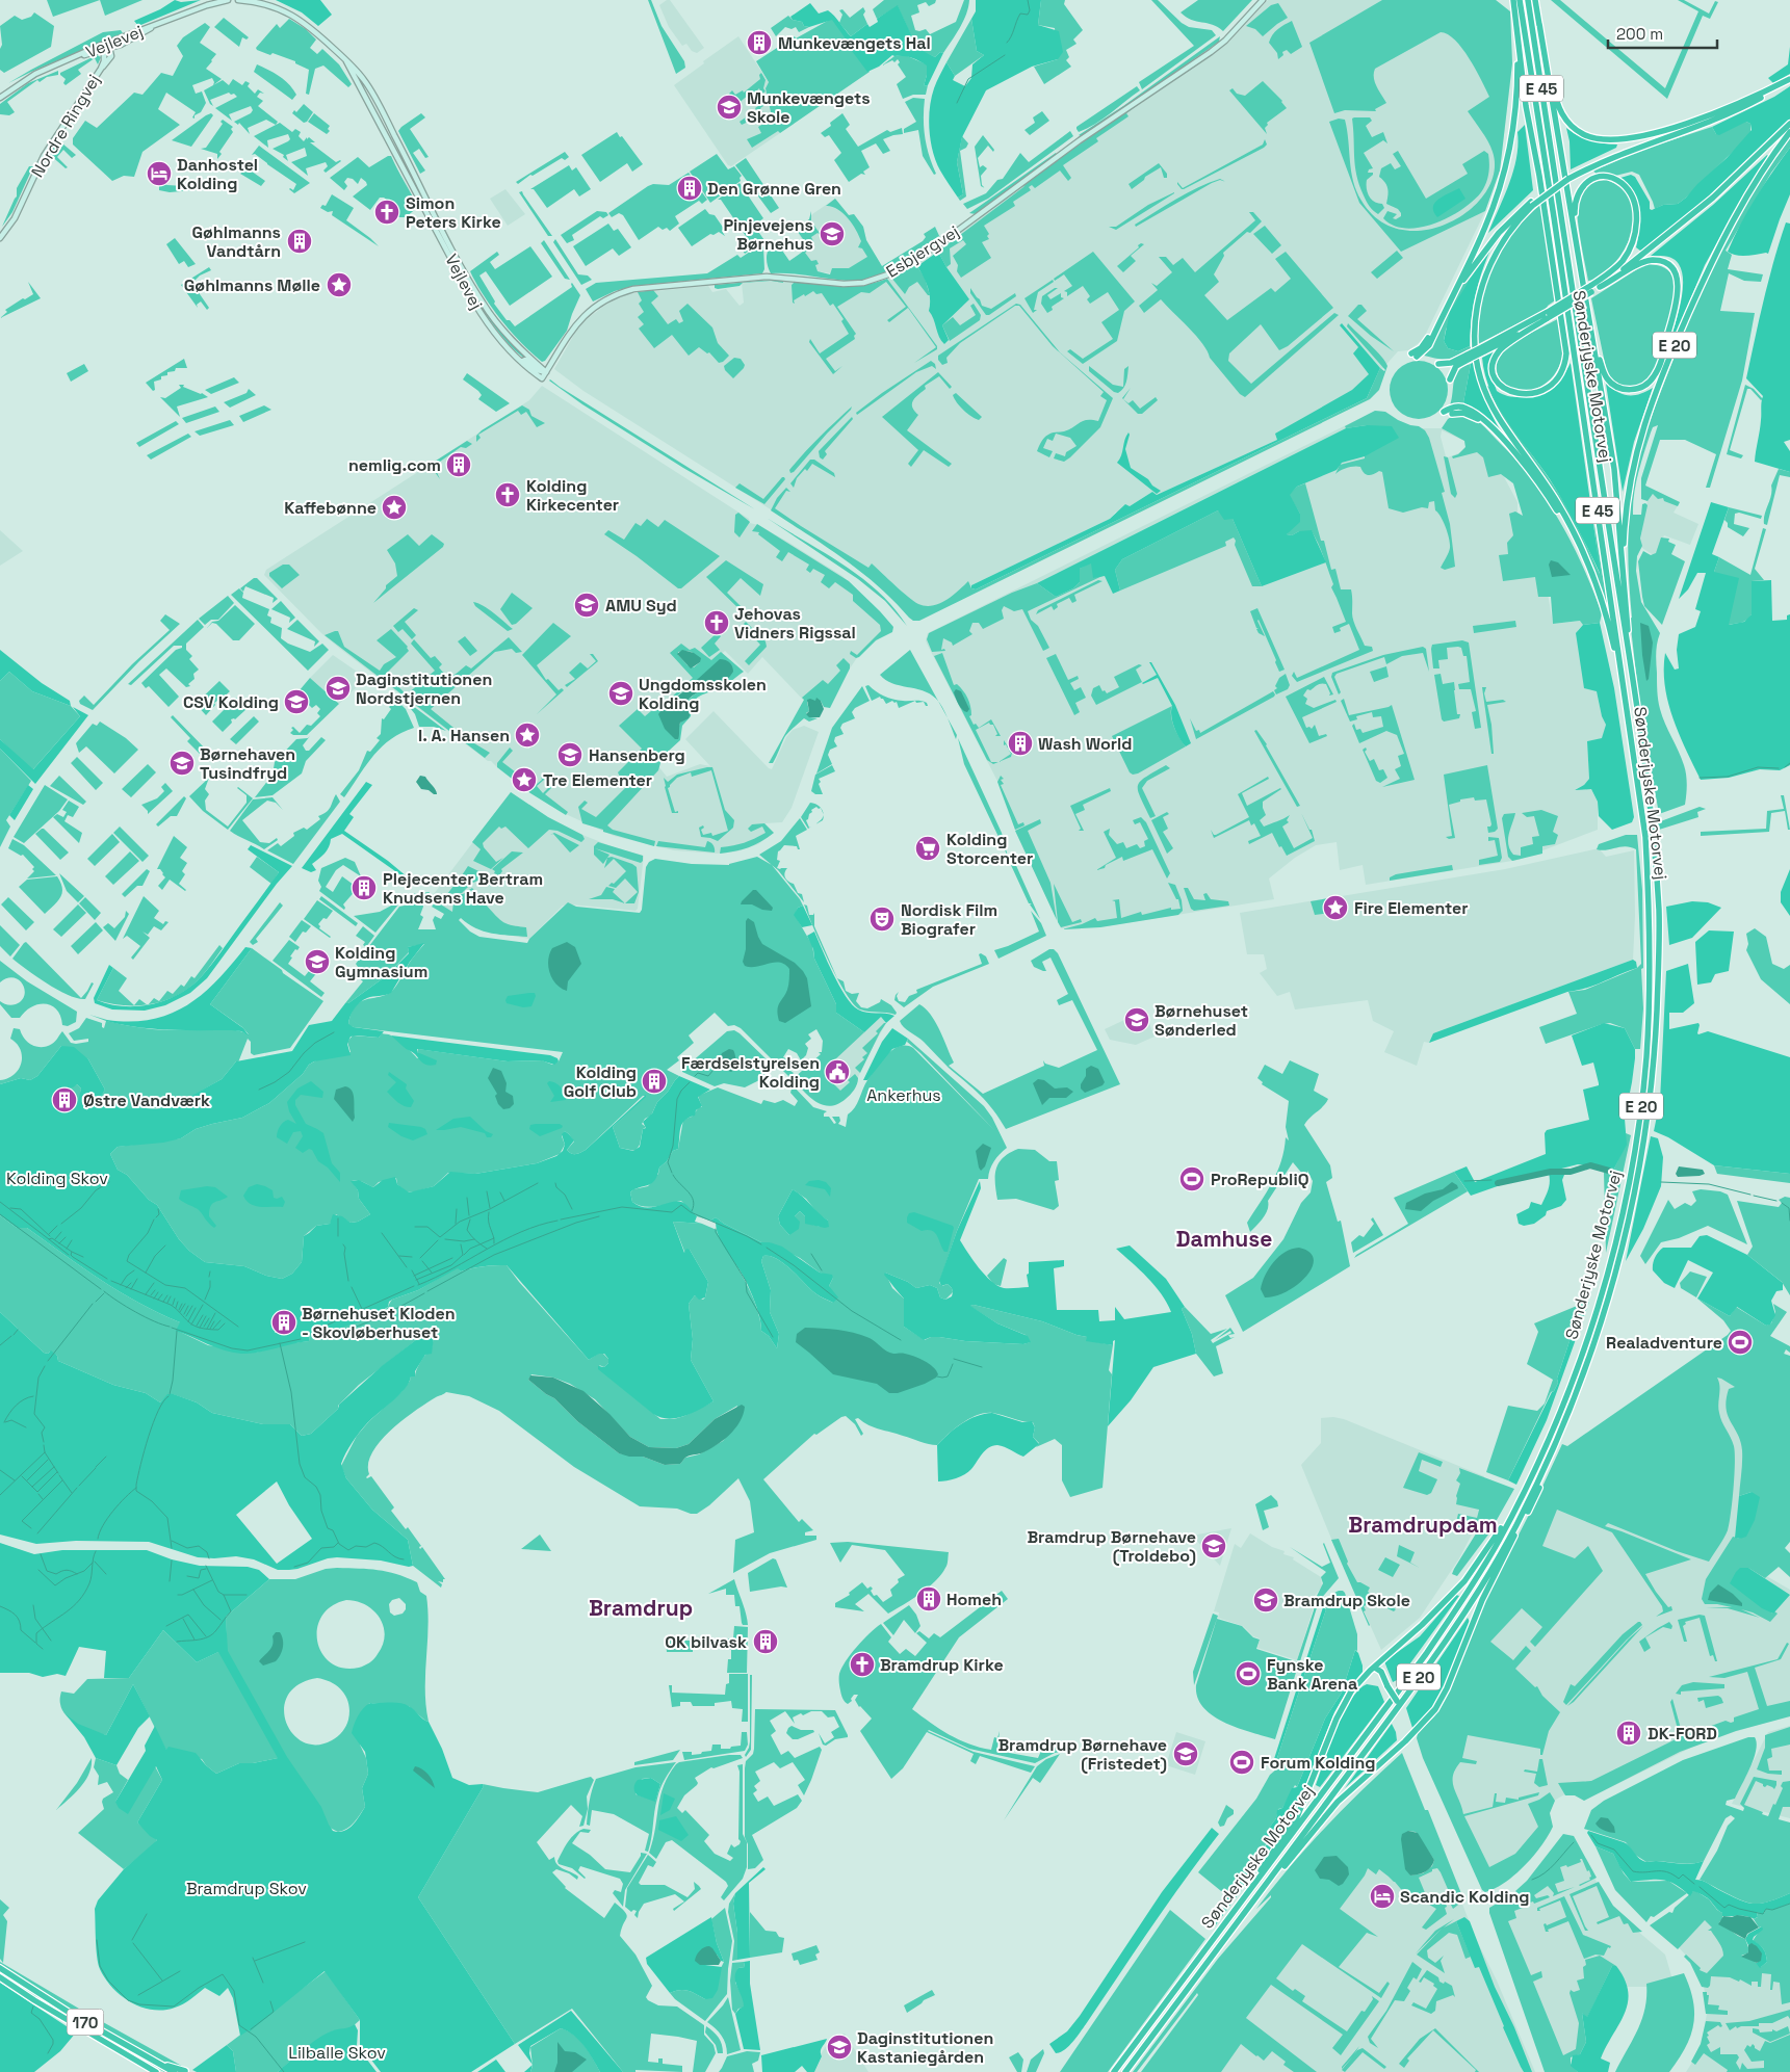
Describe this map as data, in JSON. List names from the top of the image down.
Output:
{
  "streets": {
    "highway": [
      "E 45",
      "E 20",
      "Sønderjyske Motorvej",
      "170"
    ],
    "main road": ["Vejlevej", "Nordre Ringvej", "Esbjergvej"]
  },
  "crossings": [
    ["Vejlevej", "Nordre Ringvej"],
    ["Vejlevej", "Esbjergvej"],
    ["E 20", "Sønderjyske Motorvej"]
  ],
  "districts": ["Damhuse", "Bramdrupdam", "Bramdrup"],
  "parks": [
    "Ankerhus",
    "Kolding Skov",
    "Bramdrup Skov",
    "Lilballe Skov"
  ],
  "places": {
    "building": [
      "Munkevængets Hal",
      "Den Grønne Gren",
      "Gøhlmanns Vandtårn",
      "nemlig.com",
      "Wash World",
      "Plejecenter Bertram Knudsens Have",
      "Kolding Golf Club",
      "Østre Vandværk",
      "Børnehuset Kloden - Skovløberhuset",
      "Homeh",
      "OK bilvask",
      "DK-FORD"
    ],
    "school or university": [
      "Munkevængets Skole",
      "Pinjevejens Børnehus",
      "AMU Syd",
      "Daginstitutionen Nordstjernen",
      "Ungdomsskolen Kolding",
      "CSV Kolding",
      "Hansenberg",
      "Børnehaven Tusindfryd",
      "Kolding Gymnasium",
      "Børnehuset Sønderled",
      "Bramdrup Børnehave (Troldebo)",
      "Bramdrup Skole",
      "Bramdrup Børnehave (Fristedet)",
      "Daginstitutionen Kastaniegården"
    ],
    "hotel": ["Danhostel Kolding", "Scandic Kolding"],
    "church": [
      "Simon Peters Kirke",
      "Kolding Kirkecenter",
      "Jehovas Vidners Rigssal",
      "Bramdrup Kirke"
    ],
    "place": [
      "Gøhlmanns Mølle",
      "Kaffebønne",
      "I. A. Hansen",
      "Tre Elementer",
      "Fire Elementer"
    ],
    "supermarket": ["Kolding Storcenter"],
    "theatre": ["Nordisk Film Biografer"],
    "public building": ["Færdselstyrelsen Kolding"],
    "sports": [
      "ProRepubliQ",
      "Realadventure",
      "Fynske Bank Arena",
      "Forum Kolding"
    ]
  },
  "scale_bar": "200 m"
}
